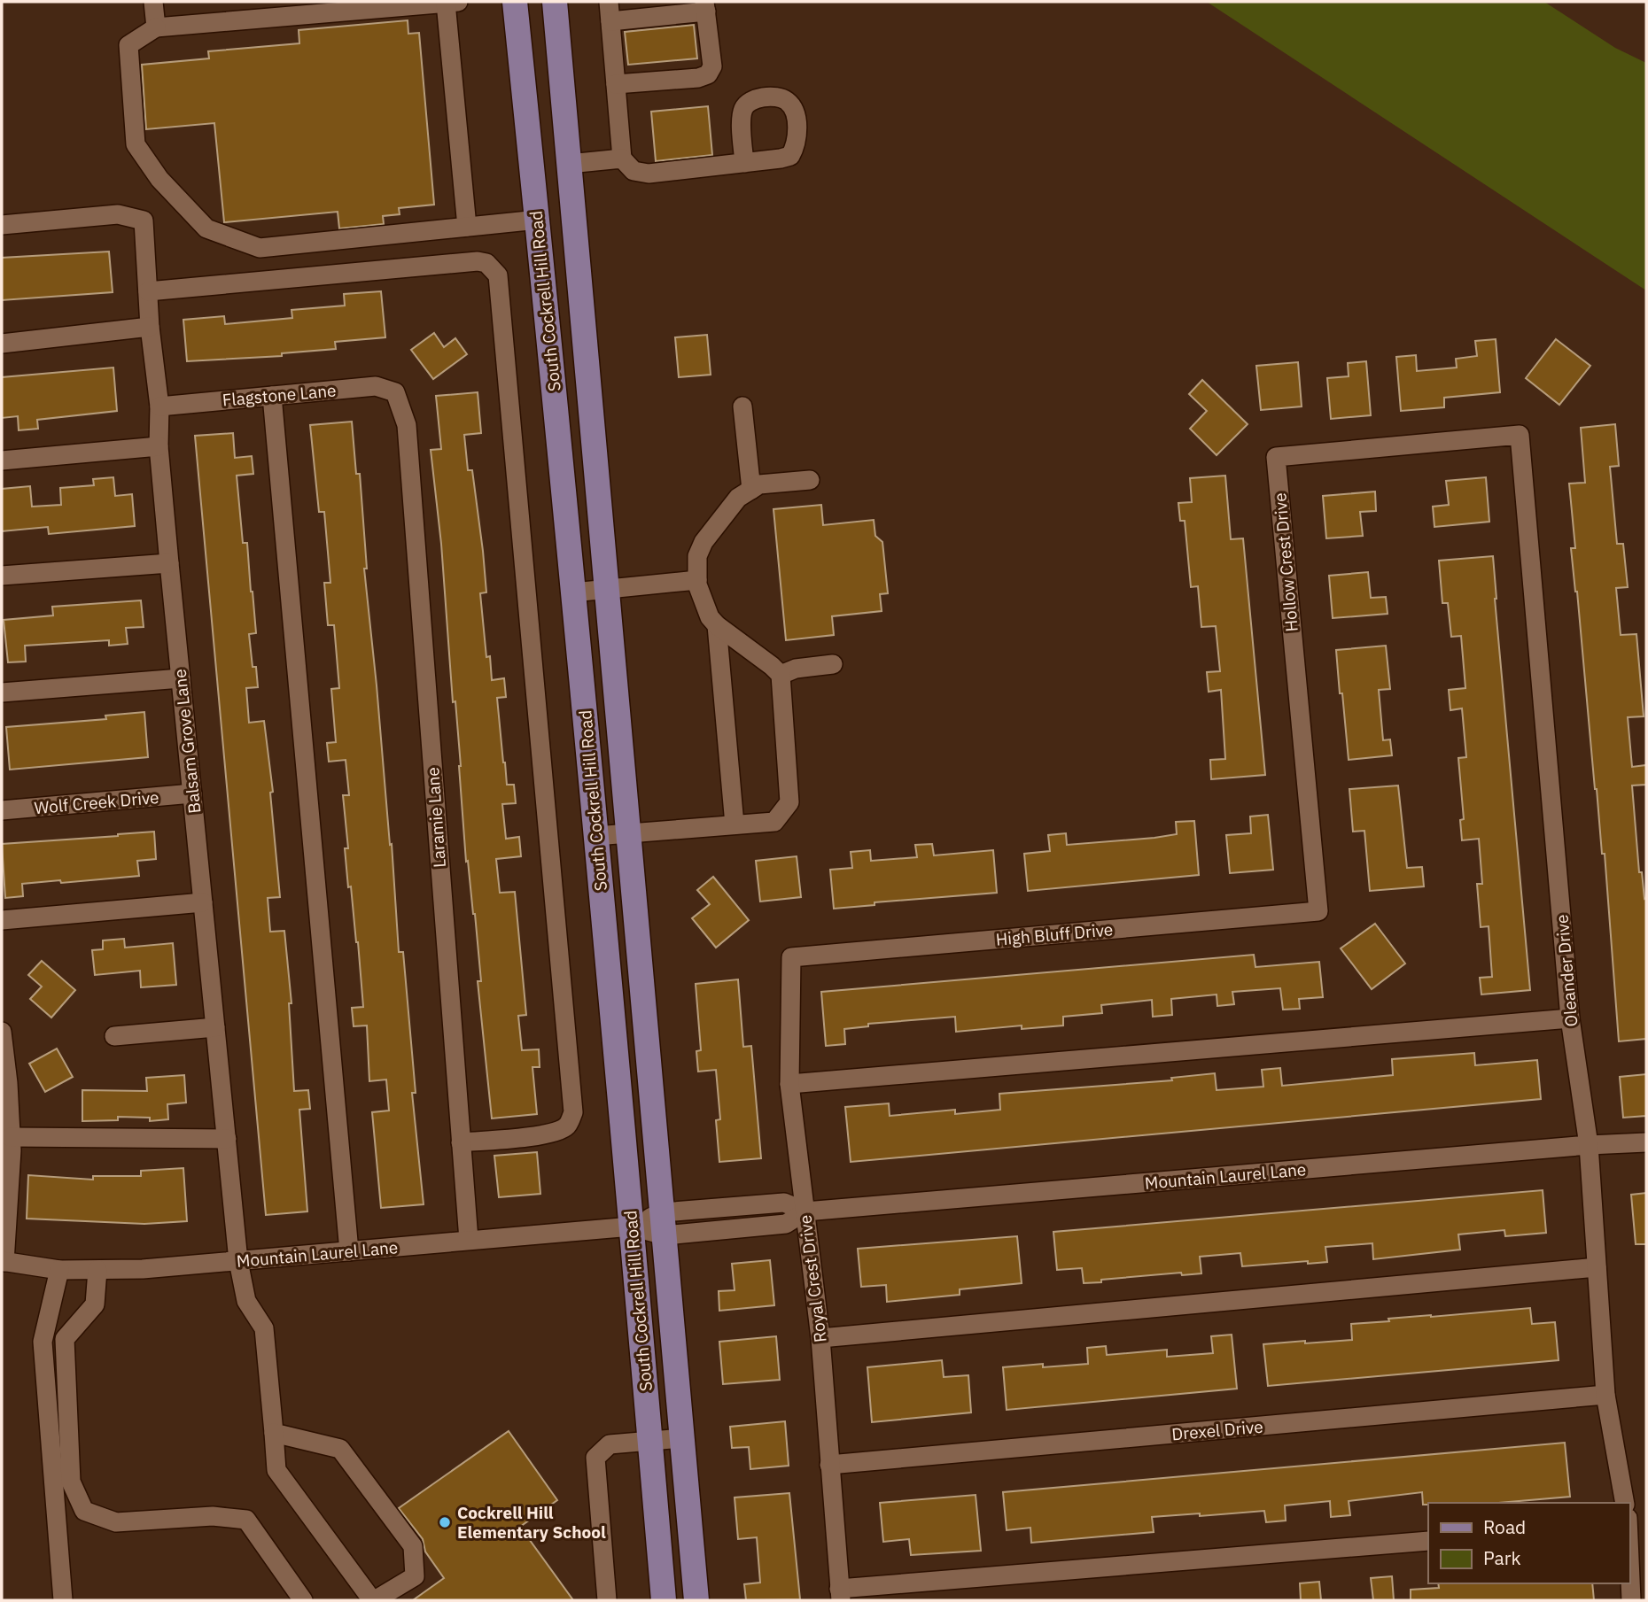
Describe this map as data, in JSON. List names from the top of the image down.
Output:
{
  "streets": {
    "main road": ["South Cockrell Hill Road"],
    "street": [
      "Flagstone Lane",
      "Hollow Crest Drive",
      "Balsam Grove Lane",
      "Wolf Creek Drive",
      "Laramie Lane",
      "High Bluff Drive",
      "Oleander Drive",
      "Mountain Laurel Lane",
      "Royal Crest Drive",
      "Drexel Drive"
    ]
  },
  "crossings": [
    ["South Cockrell Hill Road", "Mountain Laurel Lane"],
    ["Flagstone Lane", "Balsam Grove Lane"],
    ["Flagstone Lane", "Laramie Lane"],
    ["Hollow Crest Drive", "High Bluff Drive"],
    ["Hollow Crest Drive", "Oleander Drive"],
    ["Balsam Grove Lane", "Wolf Creek Drive"],
    ["Balsam Grove Lane", "Mountain Laurel Lane"],
    ["Laramie Lane", "Mountain Laurel Lane"],
    ["High Bluff Drive", "Royal Crest Drive"],
    ["Oleander Drive", "Mountain Laurel Lane"],
    ["Oleander Drive", "Drexel Drive"],
    ["Mountain Laurel Lane", "Royal Crest Drive"],
    ["Royal Crest Drive", "Drexel Drive"]
  ],
  "places": ["Cockrell Hill Elementary School"],
  "legend": ["Road", "Park"]
}
